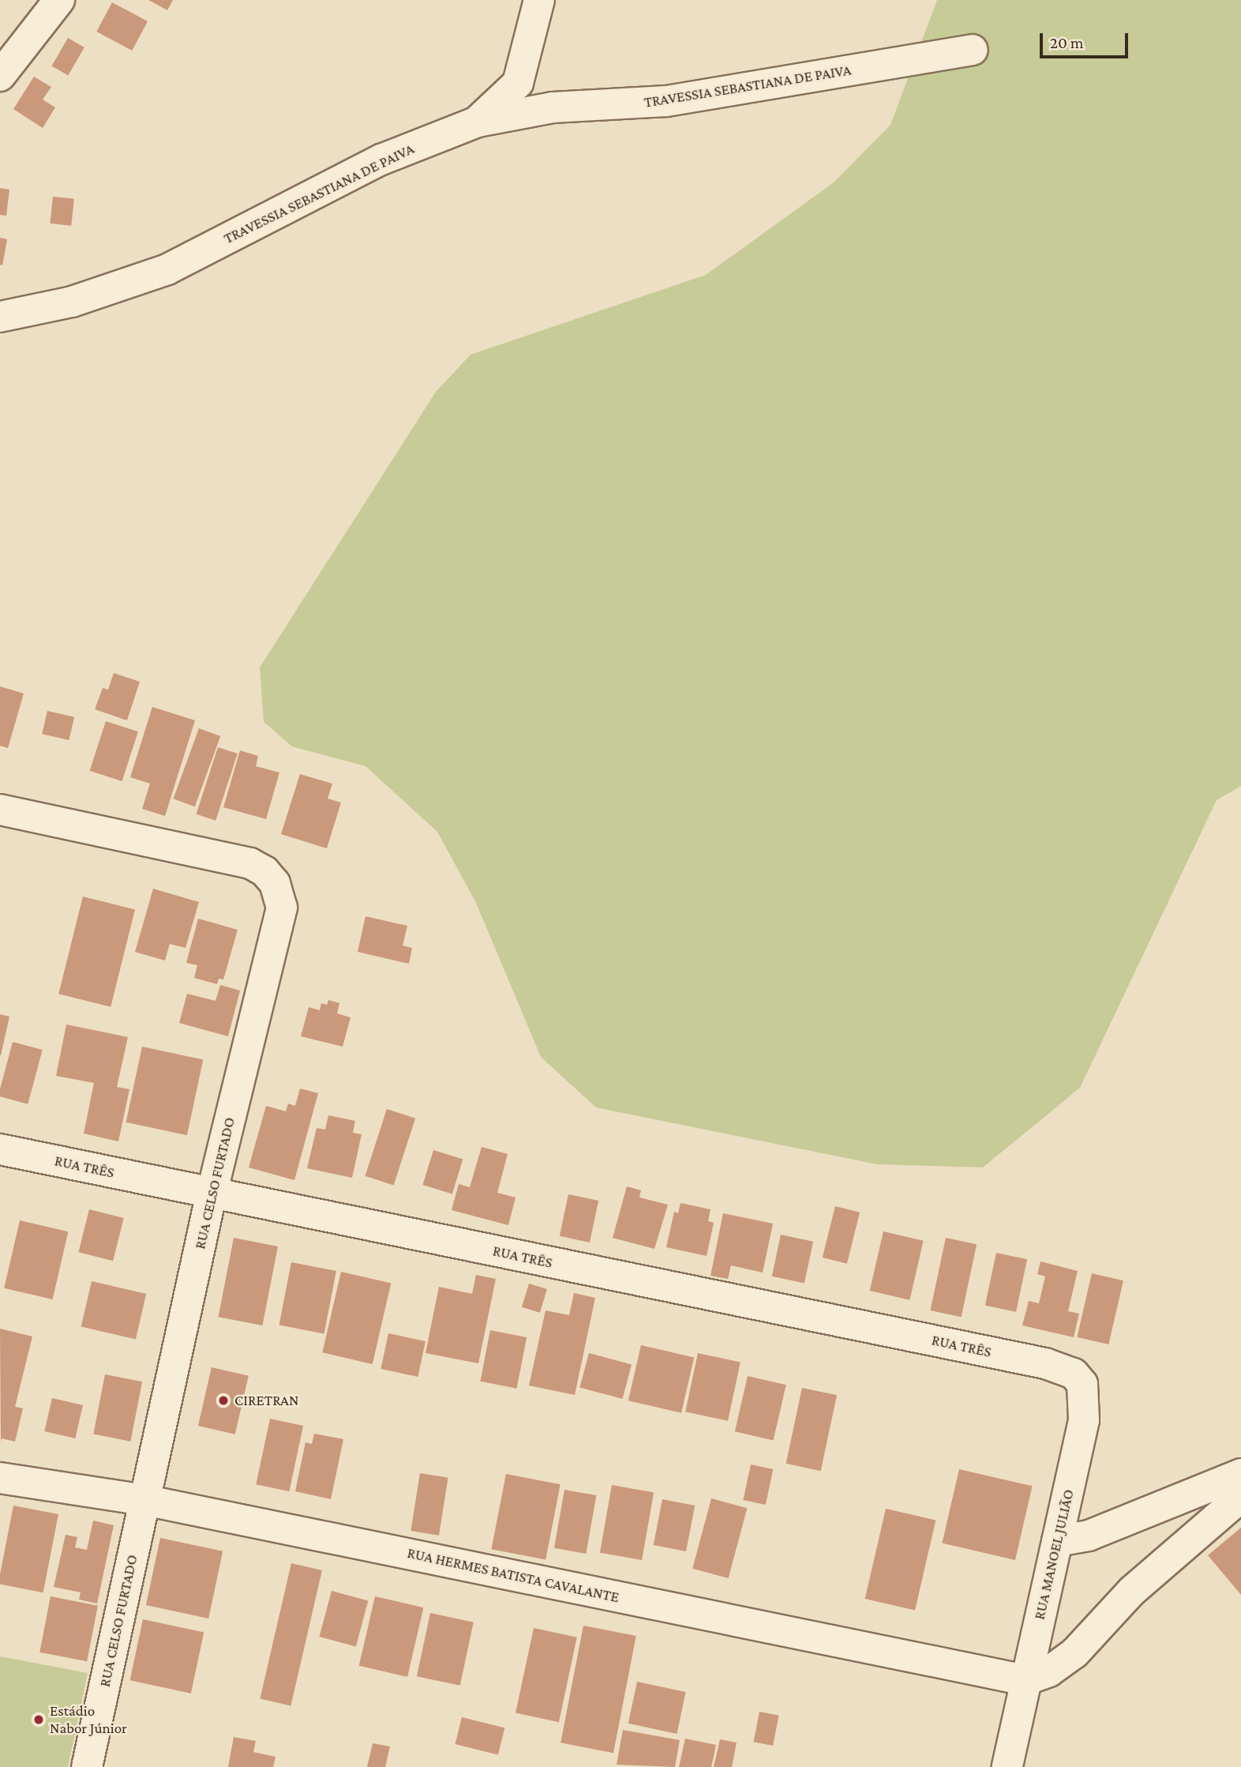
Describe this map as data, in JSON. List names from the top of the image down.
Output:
{
  "streets": {
    "street": [
      "TRAVESSIA SEBASTIANA DE PAIVA",
      "RUA TRÊS",
      "RUA CELSO FURTADO",
      "RUA MANOEL JULIÃO",
      "RUA HERMES BATISTA CAVALANTE"
    ]
  },
  "crossings": [
    ["RUA TRÊS", "RUA CELSO FURTADO"],
    ["RUA TRÊS", "RUA MANOEL JULIÃO"],
    ["RUA CELSO FURTADO", "RUA HERMES BATISTA CAVALANTE"],
    ["RUA MANOEL JULIÃO", "RUA HERMES BATISTA CAVALANTE"]
  ],
  "places": ["CIRETRAN", "Estádio Nabor Júnior"],
  "scale_bar": "20 m"
}
